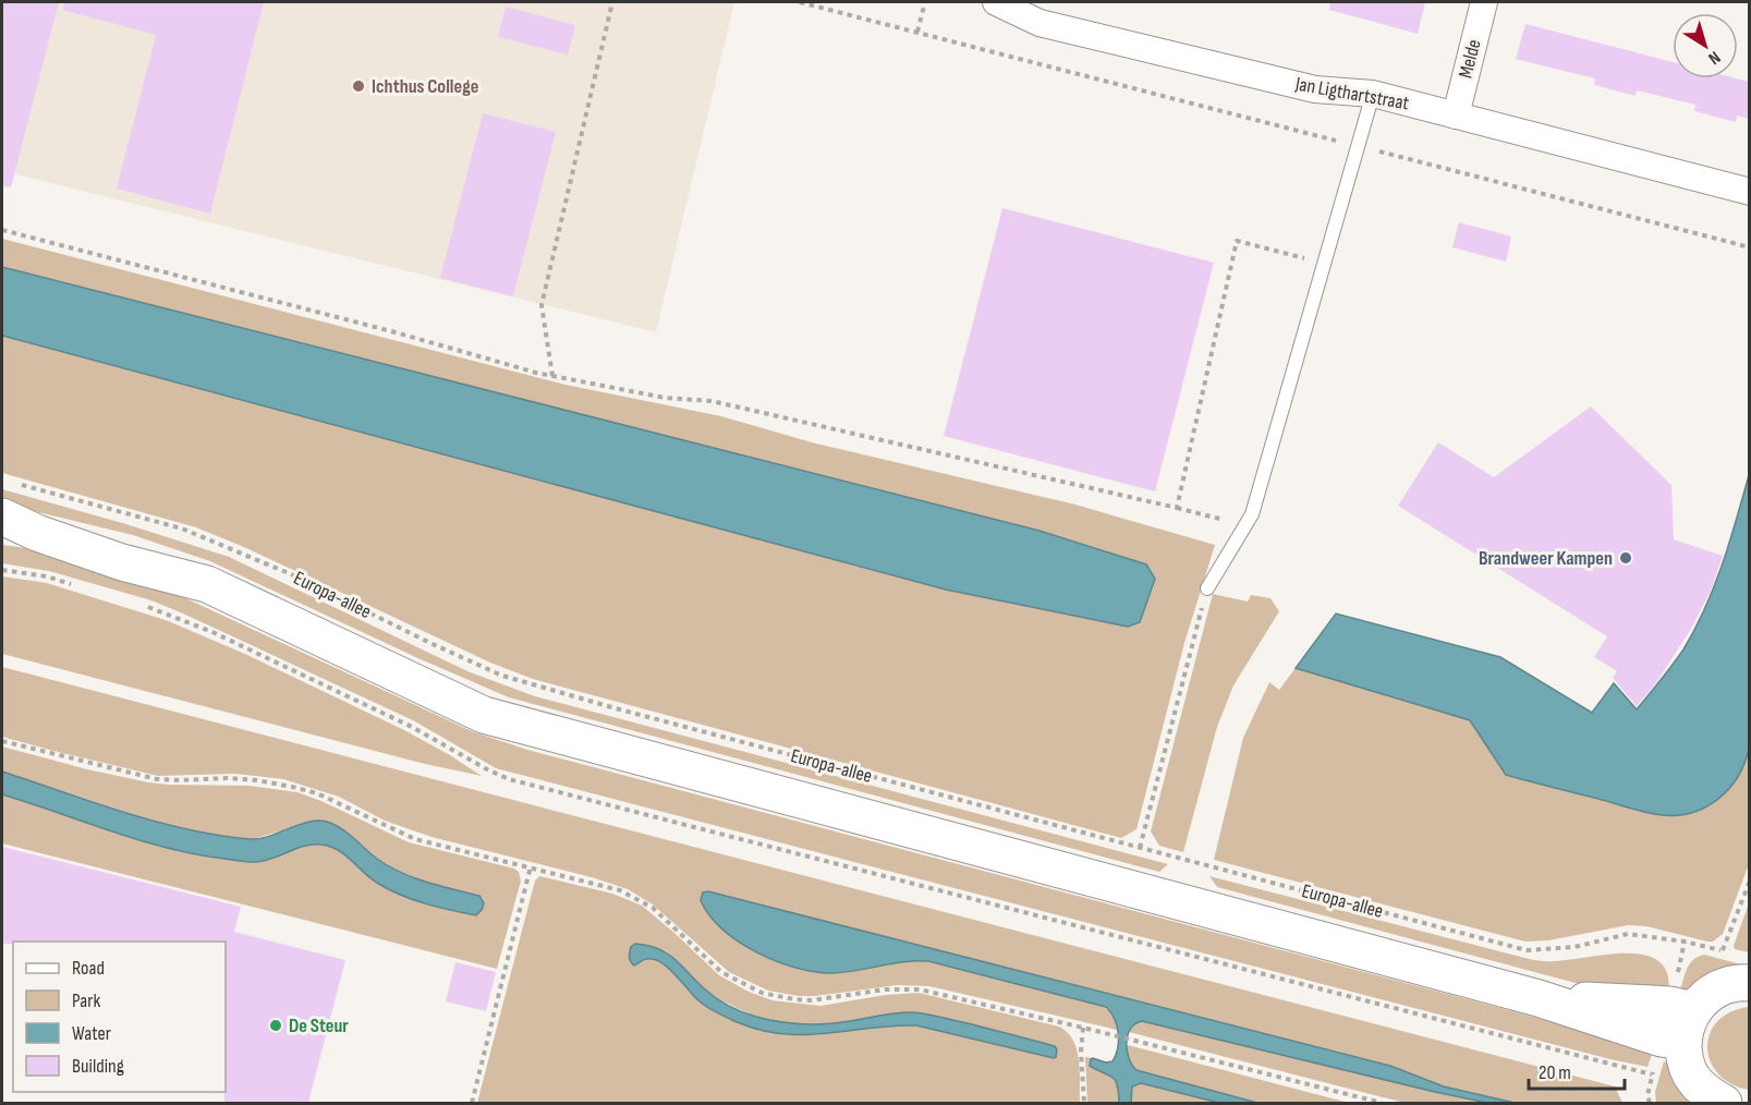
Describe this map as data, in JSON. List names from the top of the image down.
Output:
{
  "streets": {
    "street": ["Melde", "Jan Ligthartstraat"],
    "path": ["Europa-allee"]
  },
  "crossings": [
    ["Melde", "Jan Ligthartstraat"]
  ],
  "places": ["Ichthus College", "Brandweer Kampen", "De Steur"],
  "legend": [
    "Road",
    "Park",
    "Water",
    "Building"
  ],
  "scale_bar": "20 m",
  "north": "bottom right"
}
